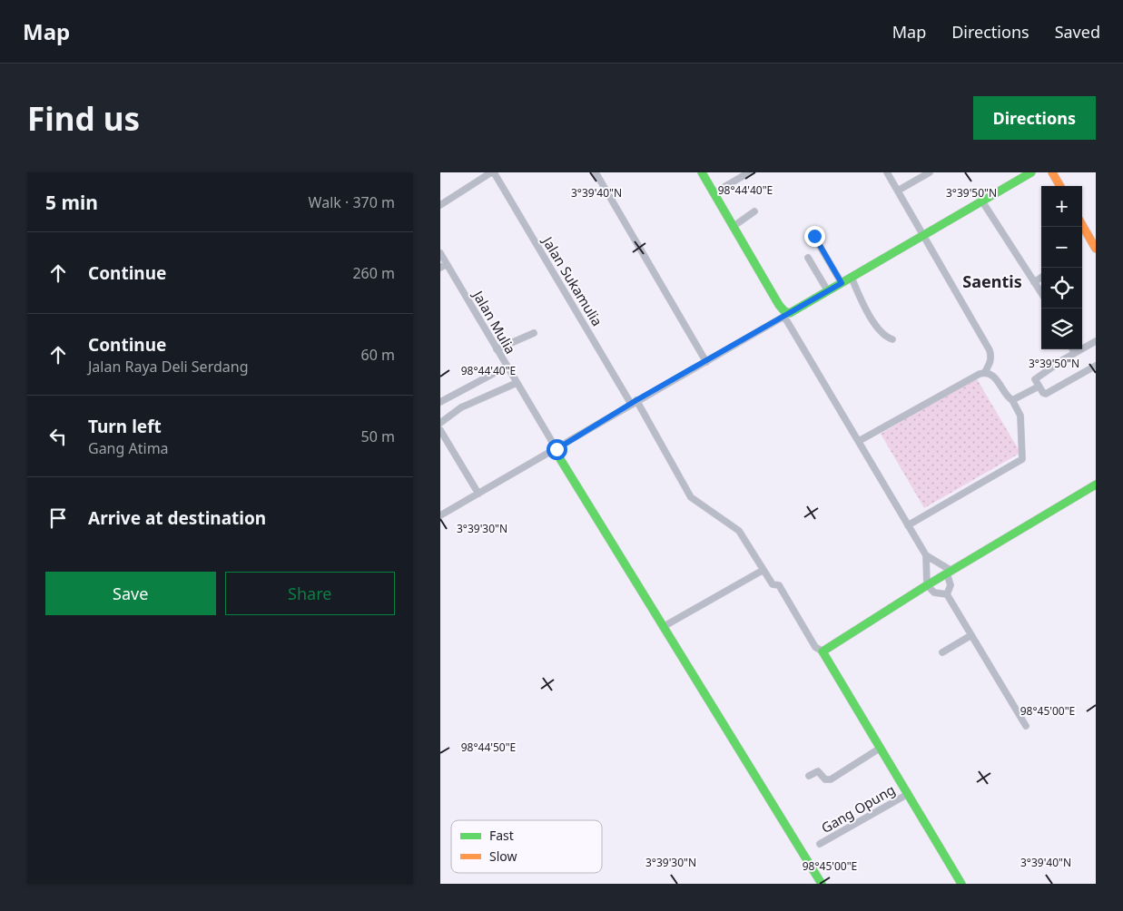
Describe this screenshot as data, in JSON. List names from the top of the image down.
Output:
{
  "streets": {
    "street": ["Jalan Sukamulia", "Jalan Mulia", "Gang Opung"]
  },
  "districts": ["Saentis"],
  "legend": ["Fast", "Slow"],
  "page": {
    "header": "Map",
    "nav": ["Map", "Directions", "Saved"],
    "buttons": [
      "Directions",
      ["Save", "Share"]
    ],
    "title": "Find us",
    "heading": ["5 min", "Walk · 370 m"],
    "map_buttons": ["+", "−"],
    "list": [
      ["Continue", "260 m"],
      ["Continue", "Jalan Raya Deli Serdang", "60 m"],
      ["Turn left", "Gang Atima", "50 m"],
      "Arrive at destination"
    ]
  },
  "coordinates": [
    "98°44'40\"E",
    "3°39'50\"N",
    "3°39'40\"N",
    "3°39'30\"N",
    "98°45'00\"E",
    "98°44'50\"E"
  ]
}
